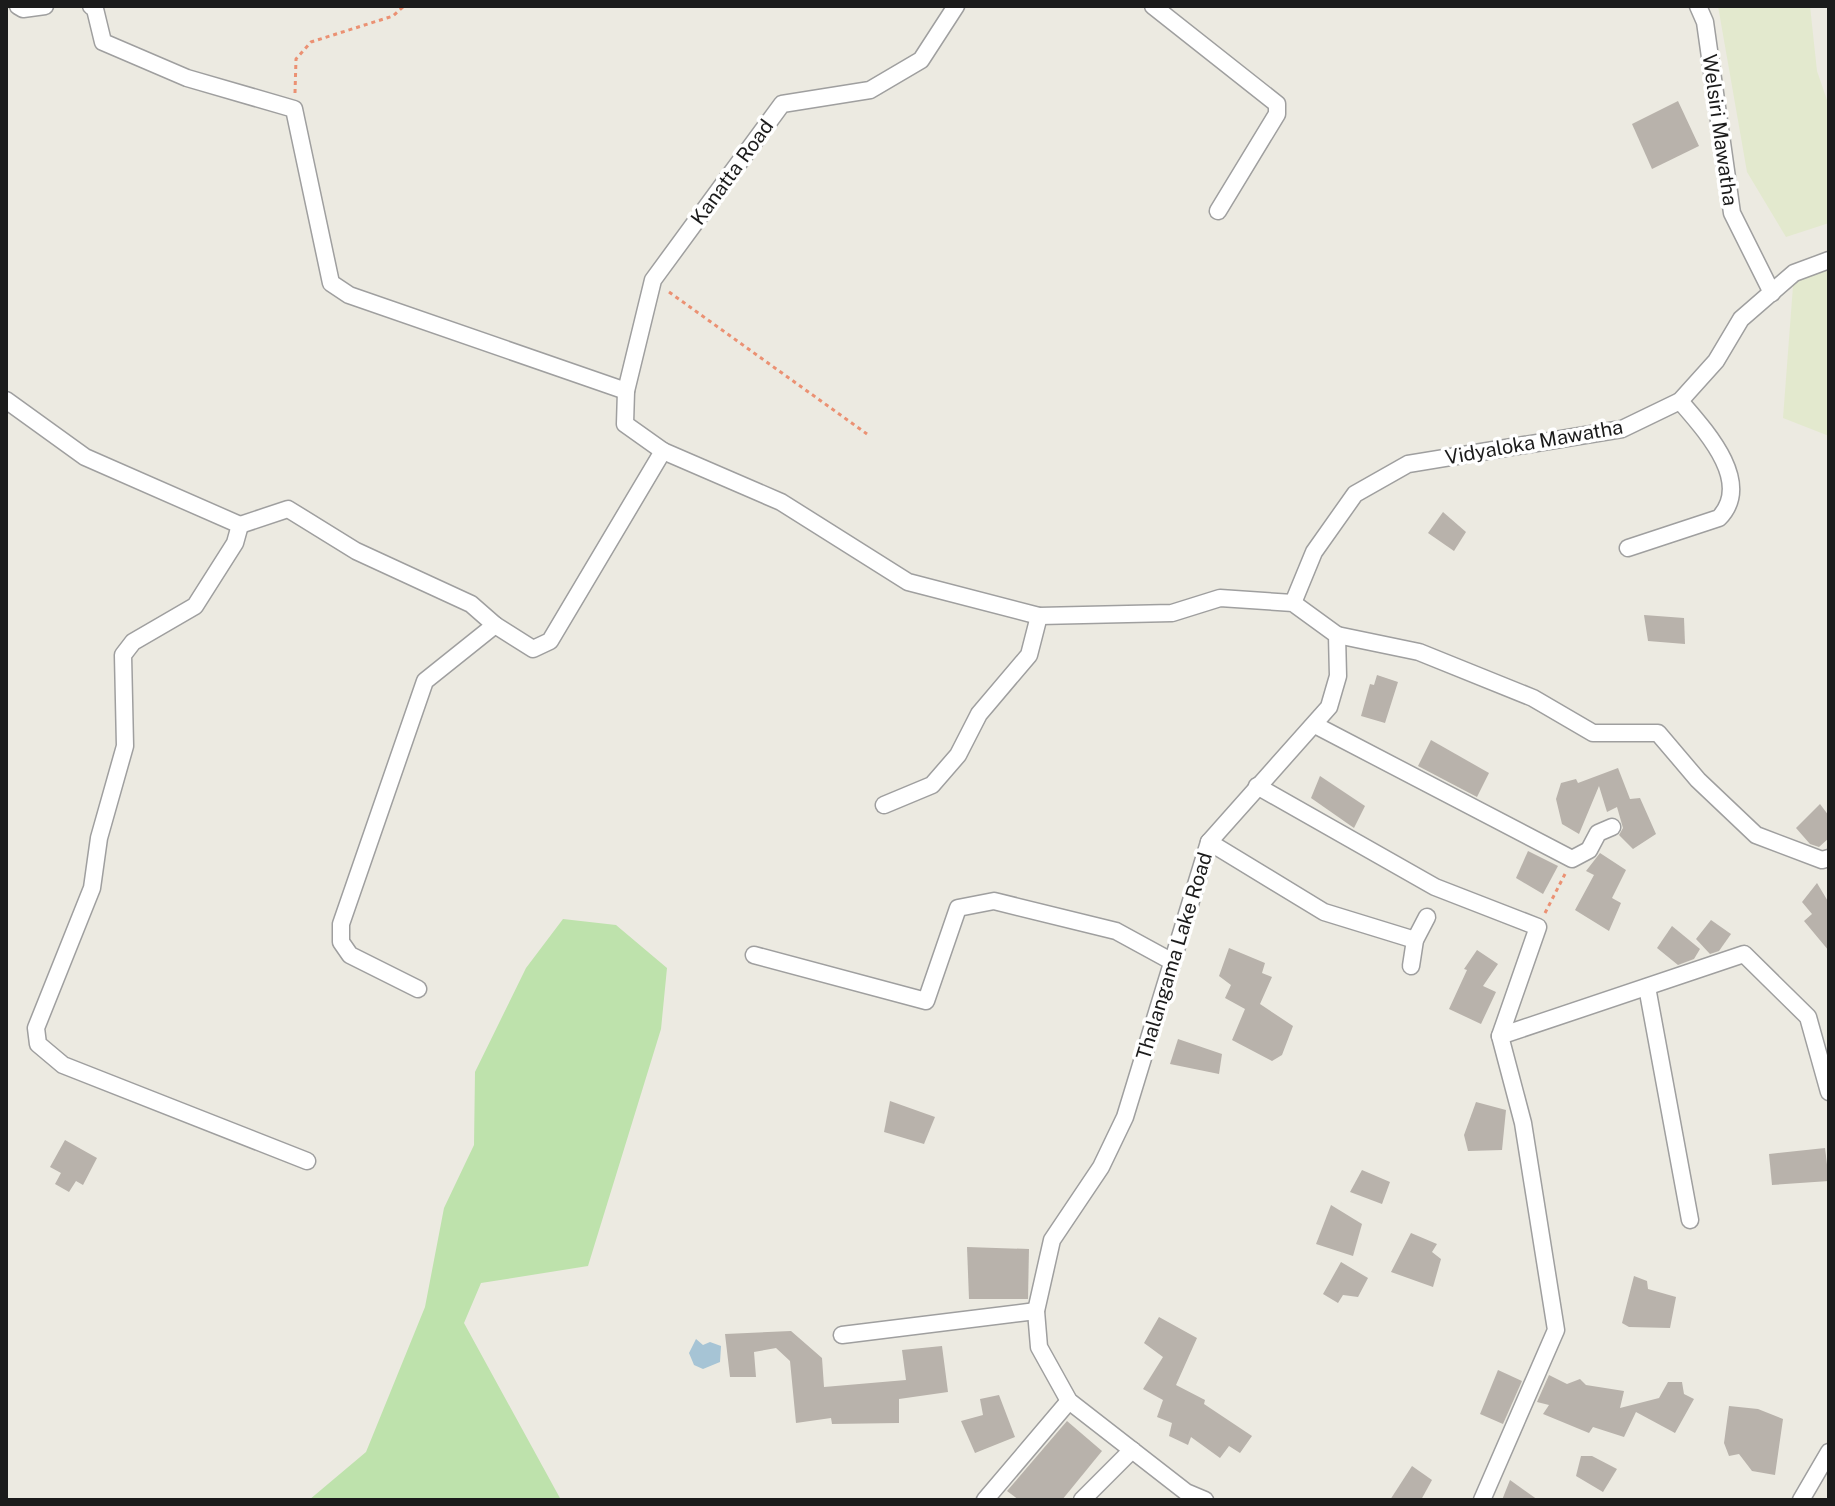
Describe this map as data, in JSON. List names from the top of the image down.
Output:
{
  "streets": {
    "street": [
      "Welsiri Mawatha",
      "Kanatta Road",
      "Vidyaloka Mawatha",
      "Thalangama Lake Road"
    ]
  },
  "crossings": [
    ["Welsiri Mawatha", "Vidyaloka Mawatha"]
  ]
}
